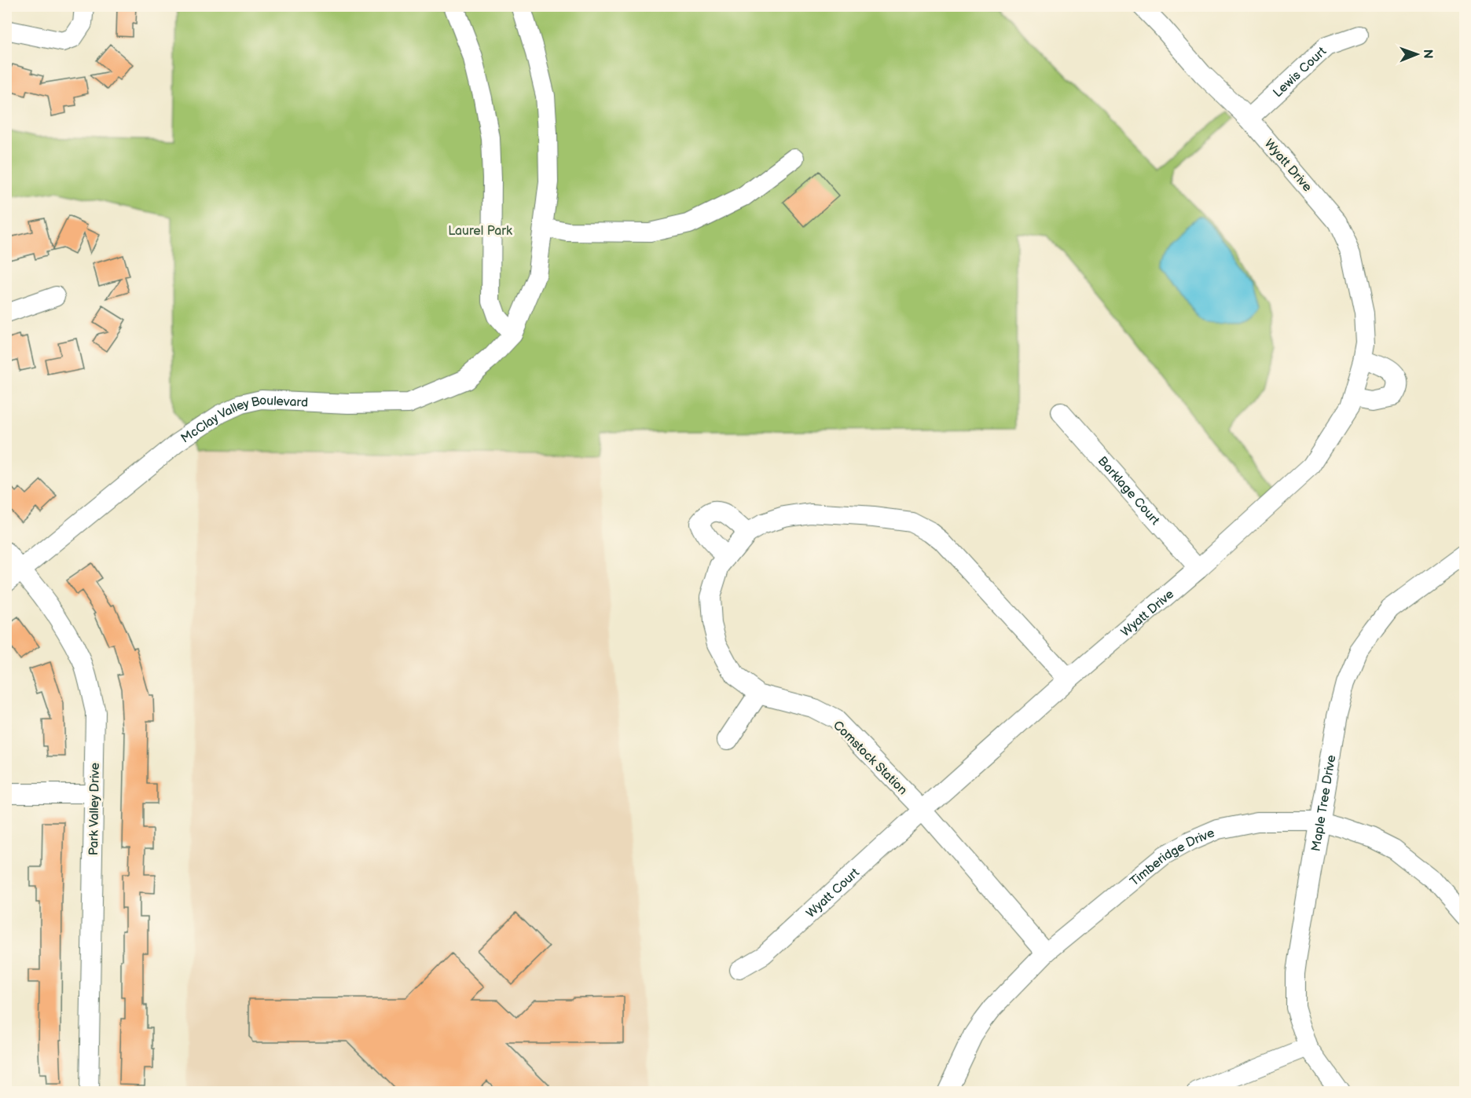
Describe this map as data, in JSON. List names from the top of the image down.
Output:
{
  "streets": {
    "street": [
      "Lewis Court",
      "Wyatt Drive",
      "McClay Valley Boulevard",
      "Barklage Court",
      "Comstock Station",
      "Maple Tree Drive",
      "Park Valley Drive",
      "Timberidge Drive",
      "Wyatt Court"
    ]
  },
  "crossings": [
    ["Lewis Court", "Wyatt Drive"],
    ["Wyatt Drive", "Barklage Court"],
    ["Wyatt Drive", "Comstock Station"],
    ["Wyatt Drive", "Wyatt Court"],
    ["McClay Valley Boulevard", "Park Valley Drive"],
    ["Comstock Station", "Timberidge Drive"],
    ["Comstock Station", "Wyatt Court"],
    ["Maple Tree Drive", "Timberidge Drive"]
  ],
  "parks": ["Laurel Park"],
  "north": "right"
}
